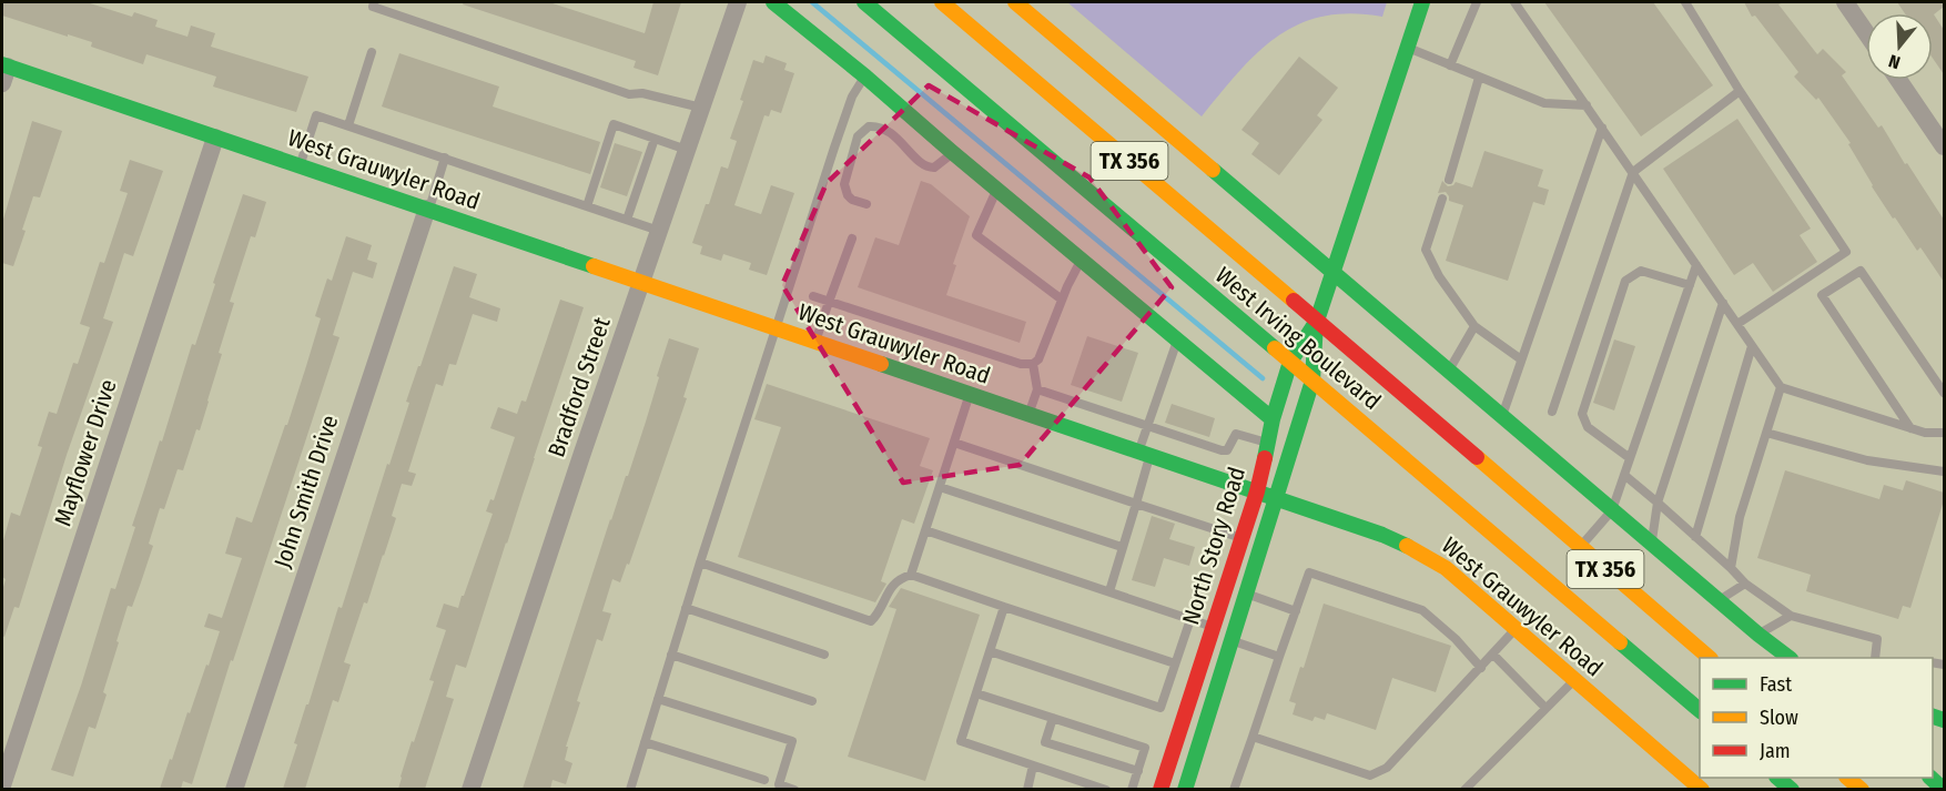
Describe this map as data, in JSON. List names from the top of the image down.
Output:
{
  "streets": {
    "main road": [
      "TX 356",
      "West Grauwyler Road",
      "West Irving Boulevard",
      "North Story Road"
    ],
    "street": ["Bradford Street", "Mayflower Drive", "John Smith Drive"]
  },
  "crossings": [
    ["West Grauwyler Road", "Bradford Street"],
    ["West Grauwyler Road", "Mayflower Drive"],
    ["West Grauwyler Road", "John Smith Drive"],
    ["West Grauwyler Road", "North Story Road"],
    ["West Irving Boulevard", "North Story Road"]
  ],
  "legend": ["Fast", "Slow", "Jam"],
  "north": "bottom"
}
